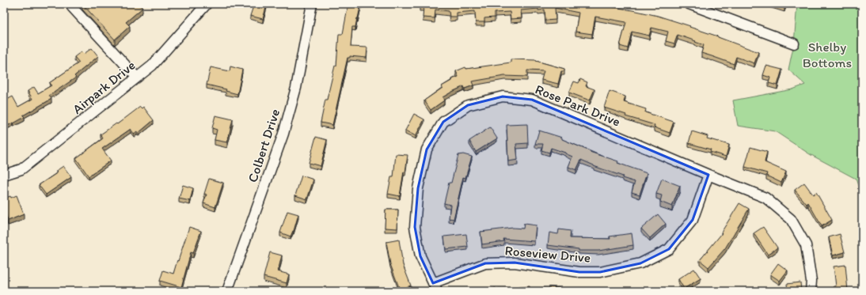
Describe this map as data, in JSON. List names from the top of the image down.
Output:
{
  "streets": {
    "street": [
      "Airpark Drive",
      "Rose Park Drive",
      "Colbert Drive",
      "Roseview Drive"
    ]
  },
  "crossings": [
    ["Rose Park Drive", "Roseview Drive"]
  ],
  "parks": ["Shelby Bottoms"]
}
